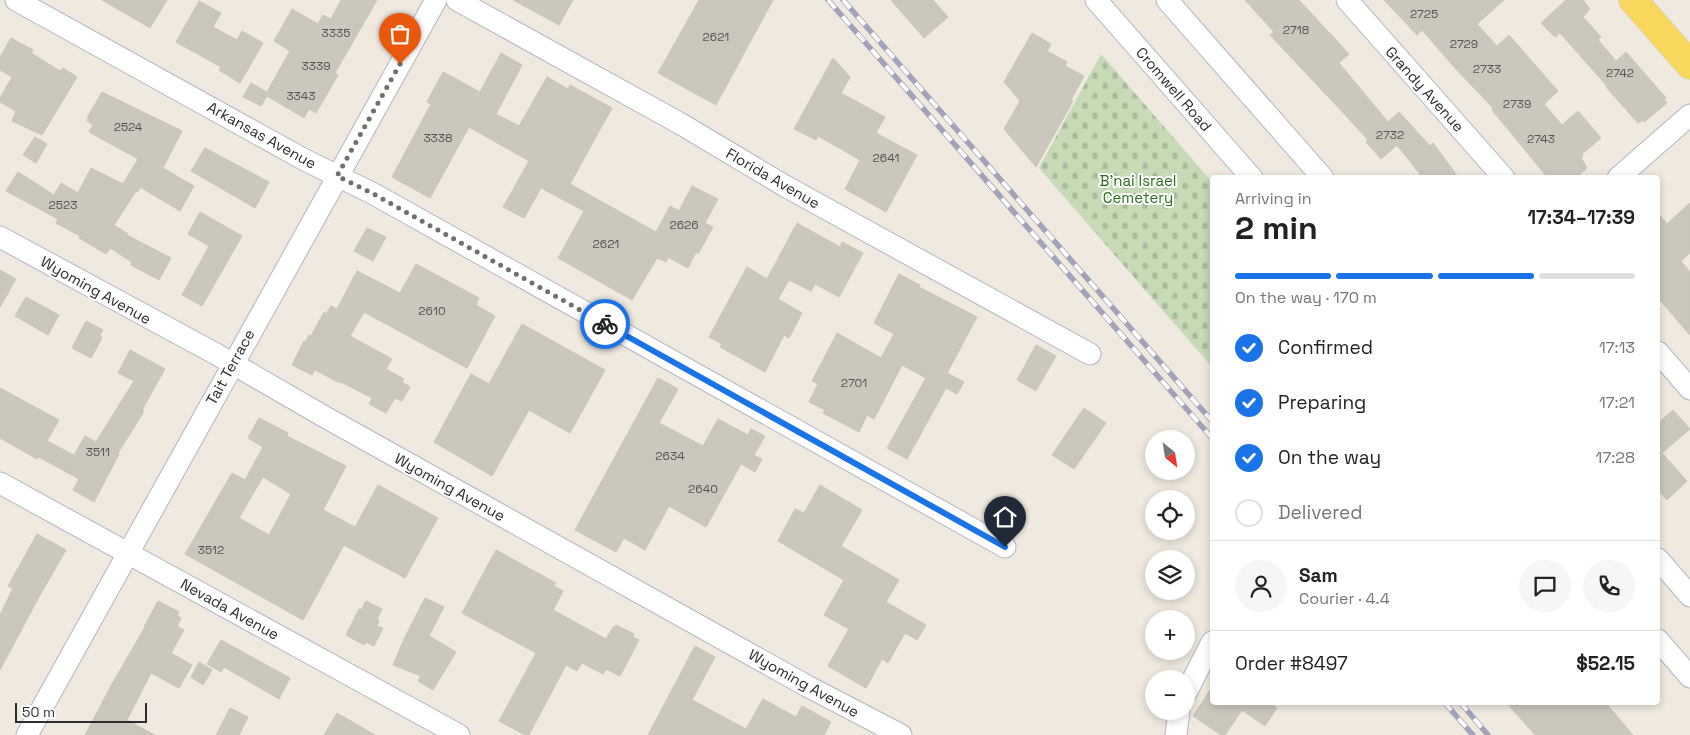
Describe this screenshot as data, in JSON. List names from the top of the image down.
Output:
{
  "streets": {
    "street": [
      "Cromwell Road",
      "Grandy Avenue",
      "Arkansas Avenue",
      "Florida Avenue",
      "Wyoming Avenue",
      "Tait Terrace",
      "Nevada Avenue"
    ]
  },
  "crossings": [
    ["Arkansas Avenue", "Tait Terrace"],
    ["Wyoming Avenue", "Tait Terrace"],
    ["Tait Terrace", "Nevada Avenue"]
  ],
  "parks": ["B’nai Israel Cemetery"],
  "house_numbers": [
    "2725",
    "2718",
    "3335",
    "2621",
    "2729",
    "3339",
    "2733",
    "2742",
    "3343",
    "2739",
    "2524",
    "2732",
    "3338",
    "2743",
    "2641",
    "2523",
    "2626",
    "2621",
    "2610",
    "2701",
    "3511",
    "2634",
    "2640",
    "3512"
  ],
  "scale_bar": "50 m",
  "north": "bottom right",
  "page": {
    "heading": ["2 min", "Arriving in", "17:34–17:39"],
    "panel": [
      "Sam",
      "Courier · 4.4",
      "Order #8497",
      "$52.15"
    ],
    "bar": "On the way · 170 m",
    "list": [
      ["Confirmed", "17:13"],
      ["Preparing", "17:21"],
      ["On the way", "17:28"],
      "Delivered"
    ],
    "map_buttons": ["+", "−"],
    "scale": "50 m"
  }
}
